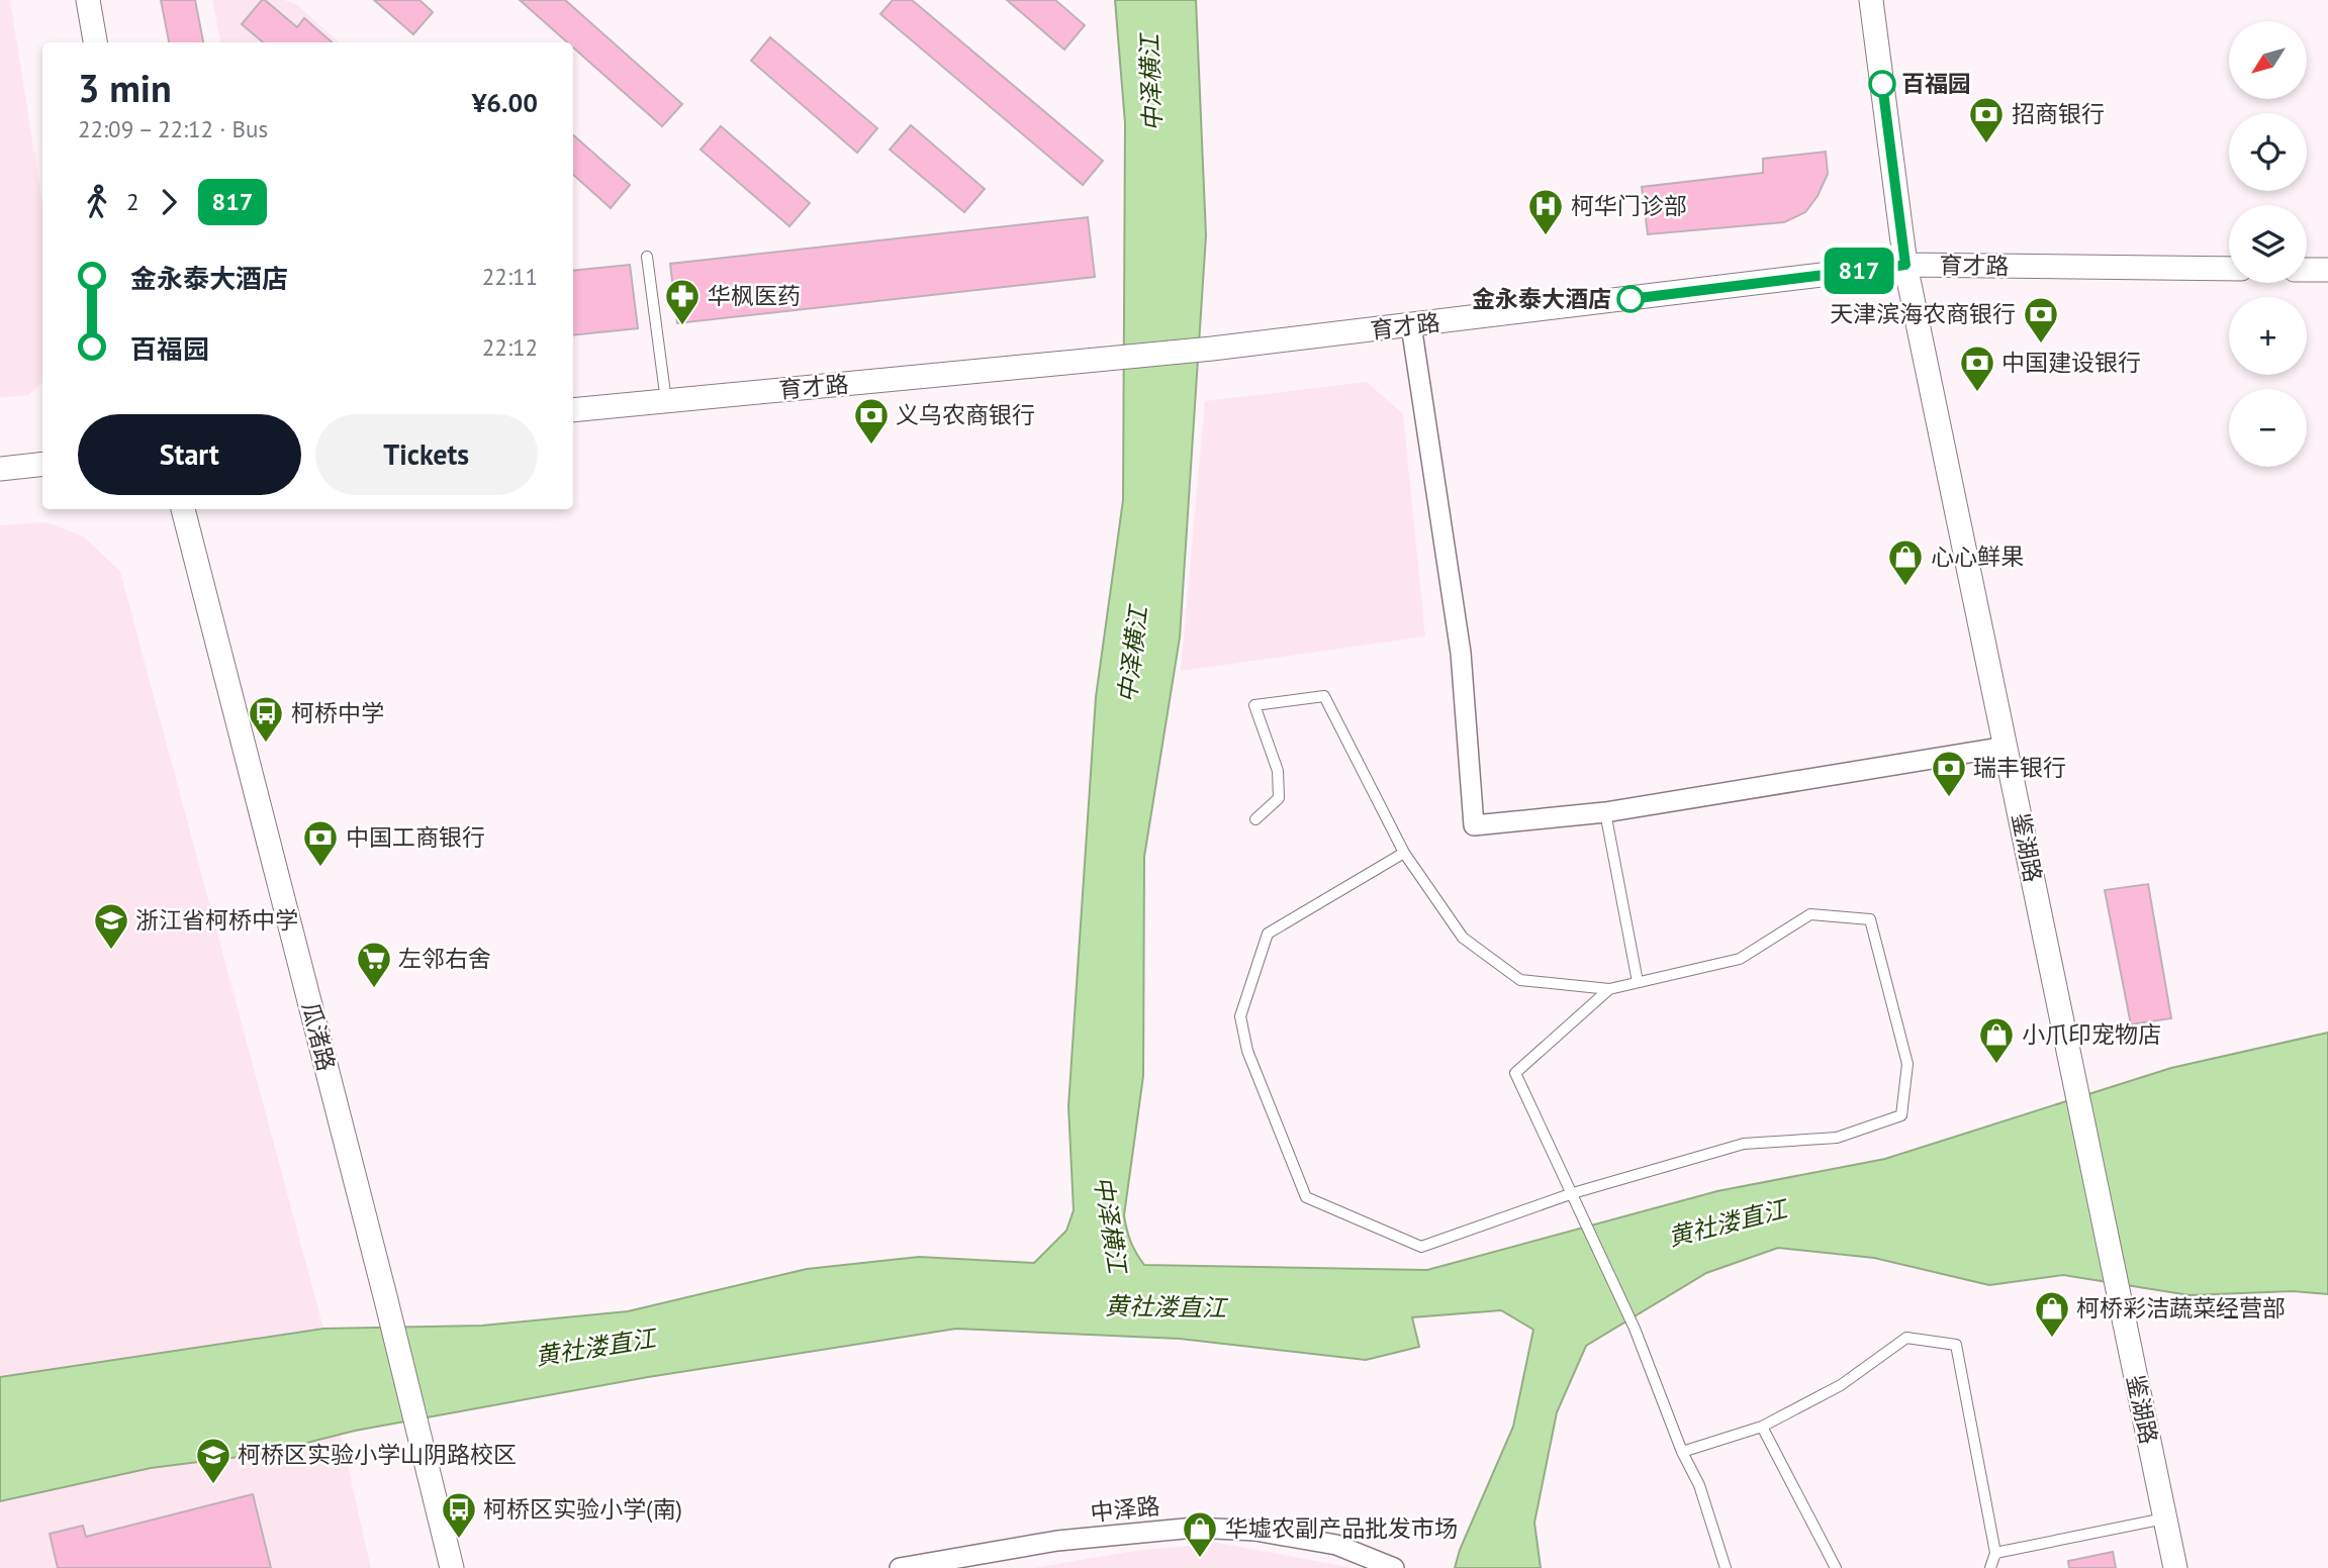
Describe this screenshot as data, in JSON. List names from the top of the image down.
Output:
{
  "streets": {
    "street": [
      "育才路",
      "鉴湖路",
      "瓜渚路",
      "中泽路"
    ]
  },
  "crossings": [
    ["育才路", "鉴湖路"]
  ],
  "water": ["中泽横江", "黄社溇直江"],
  "places": {
    "other": ["百福园", "金永泰大酒店"],
    "bank": [
      "招商银行",
      "天津滨海农商银行",
      "中国建设银行",
      "义乌农商银行",
      "瑞丰银行",
      "中国工商银行"
    ],
    "hospital": ["柯华门诊部"],
    "pharmacy": ["华枫医药"],
    "shop": [
      "心心鲜果",
      "小爪印宠物店",
      "柯桥彩洁蔬菜经营部",
      "华墟农副产品批发市场"
    ],
    "bus stop": ["柯桥中学", "柯桥区实验小学(南)"],
    "school or university": ["浙江省柯桥中学", "柯桥区实验小学山阴路校区"],
    "supermarket": ["左邻右舍"]
  },
  "lines": ["bus line 817"],
  "north": "bottom left",
  "page": {
    "on_map": "817",
    "map_buttons": ["+", "−"],
    "heading": ["3 min", "22:09 – 22:12 · Bus", "¥6.00"],
    "legs": ["2", "817"],
    "list": [
      {
        "name": "金永泰大酒店",
        "value": "22:11"
      },
      {
        "name": "百福园",
        "value": "22:12"
      }
    ],
    "buttons": ["Start", "Tickets"]
  }
}
